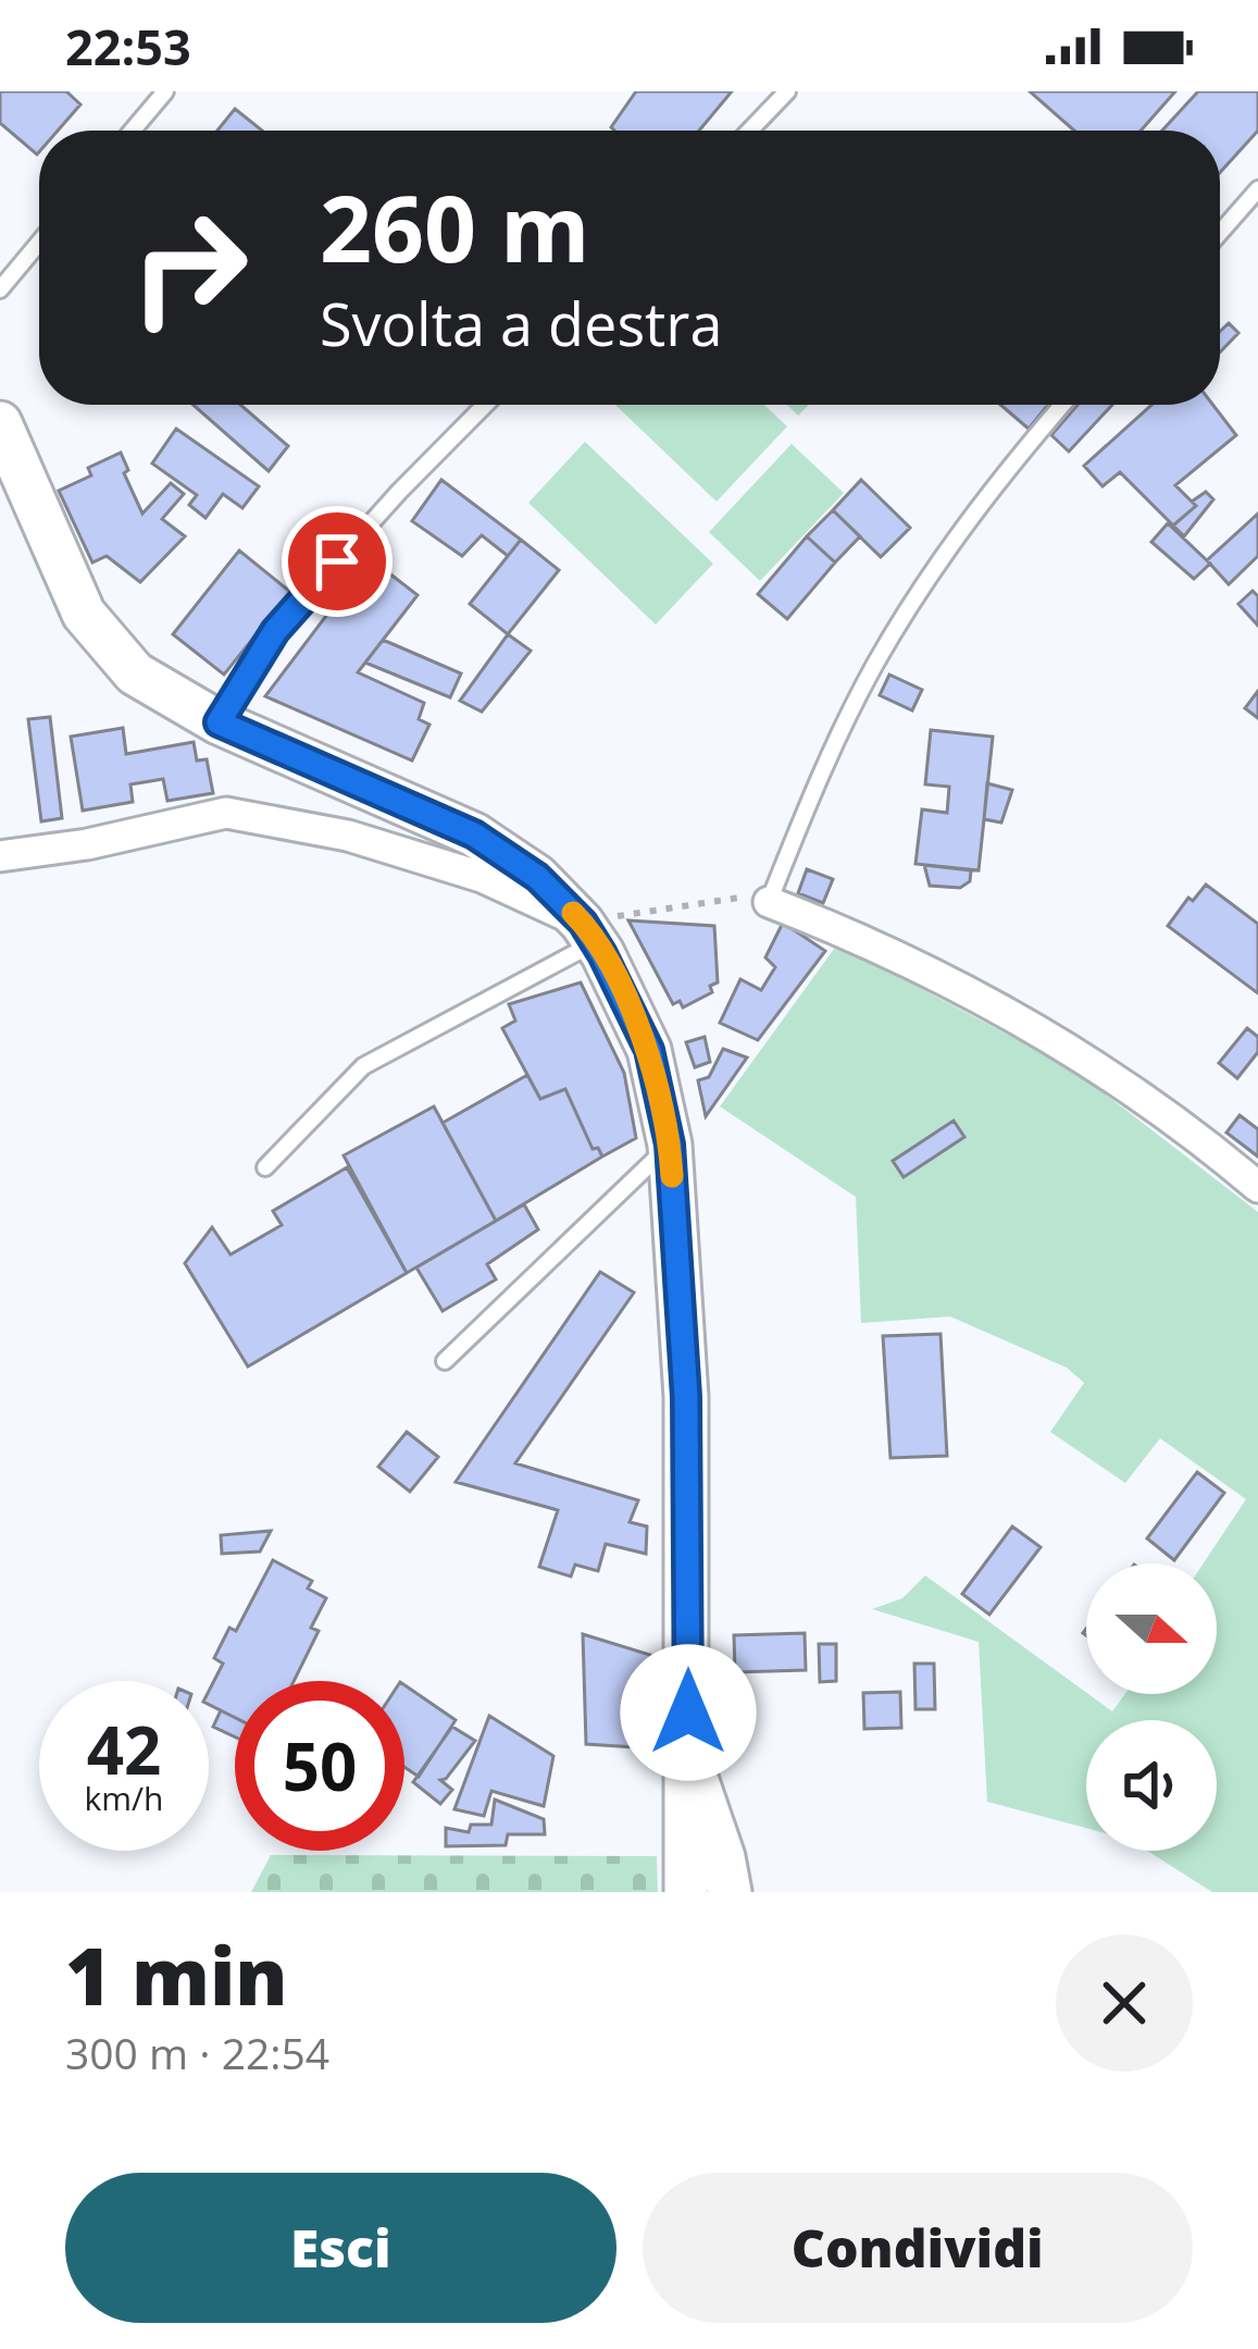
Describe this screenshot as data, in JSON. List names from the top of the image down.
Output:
{
  "north": "right",
  "page": {
    "status": "22:53",
    "turn": ["260 m", "Svolta a destra"],
    "speed": "42 km/h",
    "limit": "50",
    "heading": ["1 min", "300 m · 22:54"],
    "buttons": ["Esci", "Condividi"]
  }
}
